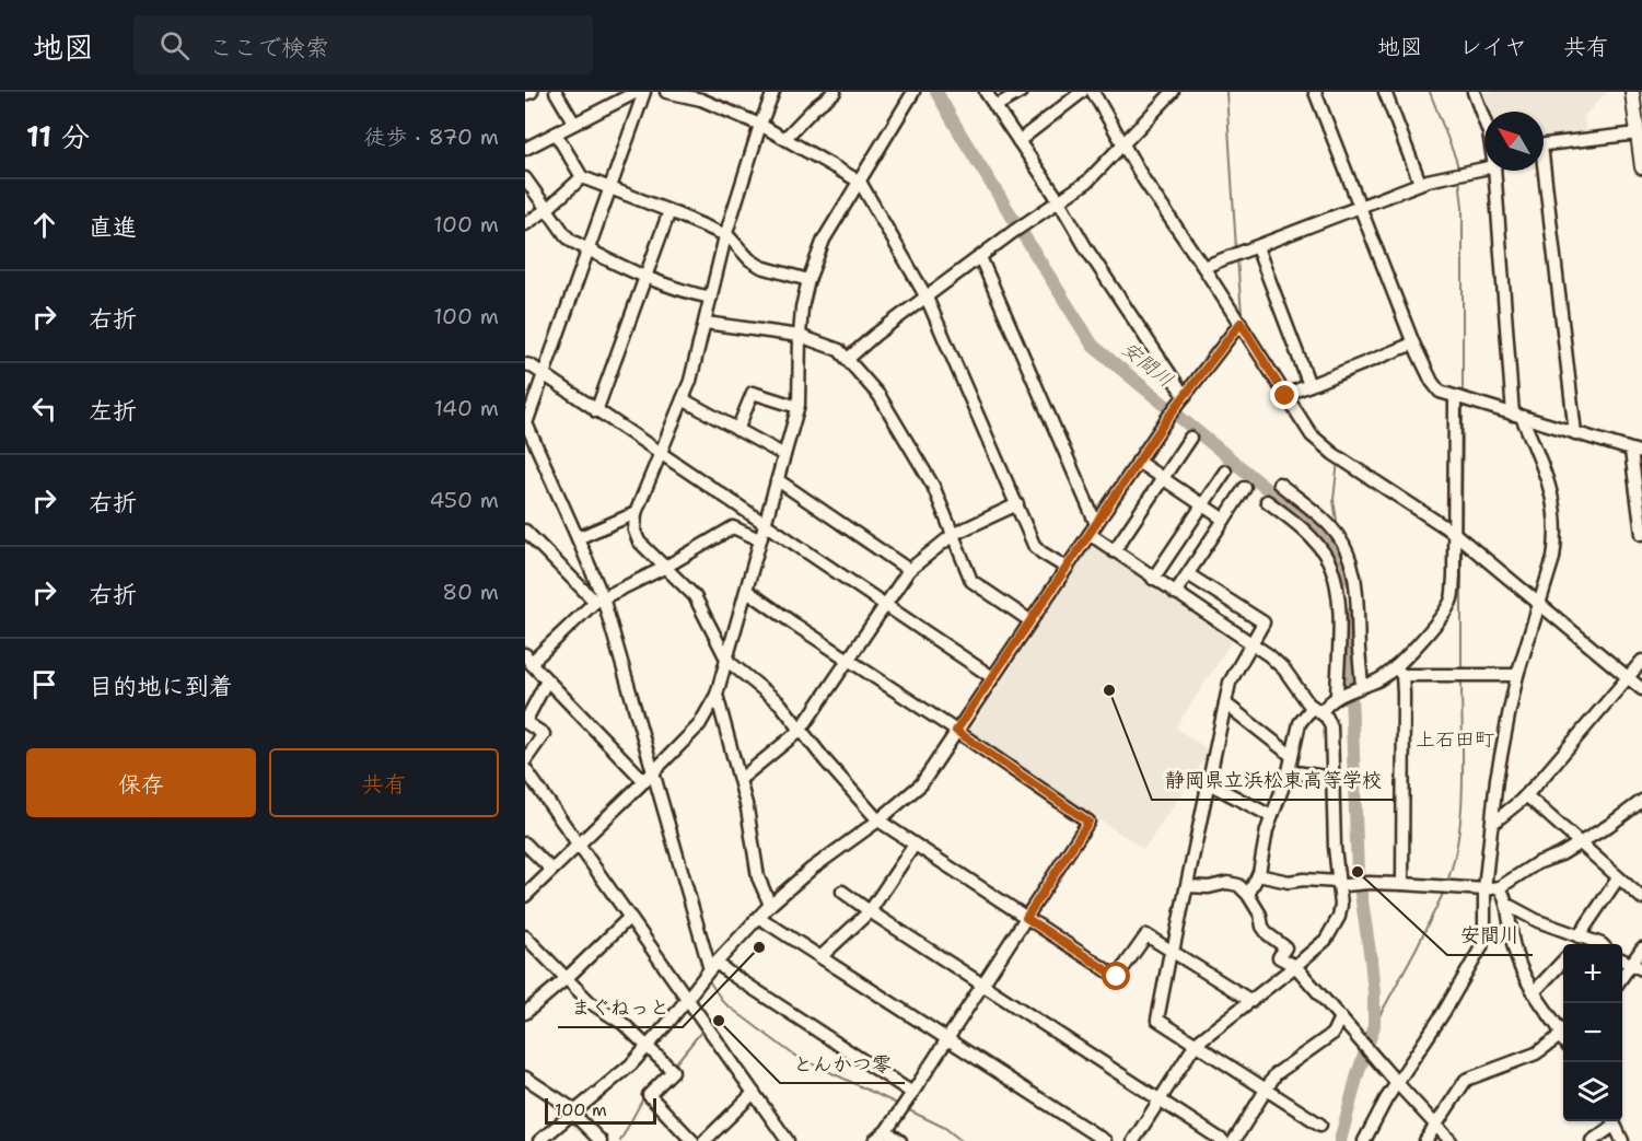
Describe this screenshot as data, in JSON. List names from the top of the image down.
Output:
{
  "districts": ["上石田町"],
  "water": ["安間川"],
  "places": [
    "静岡県立浜松東高等学校",
    "安間川",
    "まぐねっと",
    "とんかつ零"
  ],
  "scale_bar": "100 m",
  "north": "top left",
  "page": {
    "header": "地図",
    "search": "ここで検索",
    "nav": ["地図", "レイヤ", "共有"],
    "heading": ["11 分", "徒歩 · 870 m"],
    "list": [
      ["直進", "100 m"],
      ["右折", "100 m"],
      ["左折", "140 m"],
      ["右折", "450 m"],
      ["右折", "80 m"],
      "目的地に到着"
    ],
    "buttons": ["保存", "共有"],
    "map_buttons": ["+", "−"],
    "scale": "100 m"
  }
}
